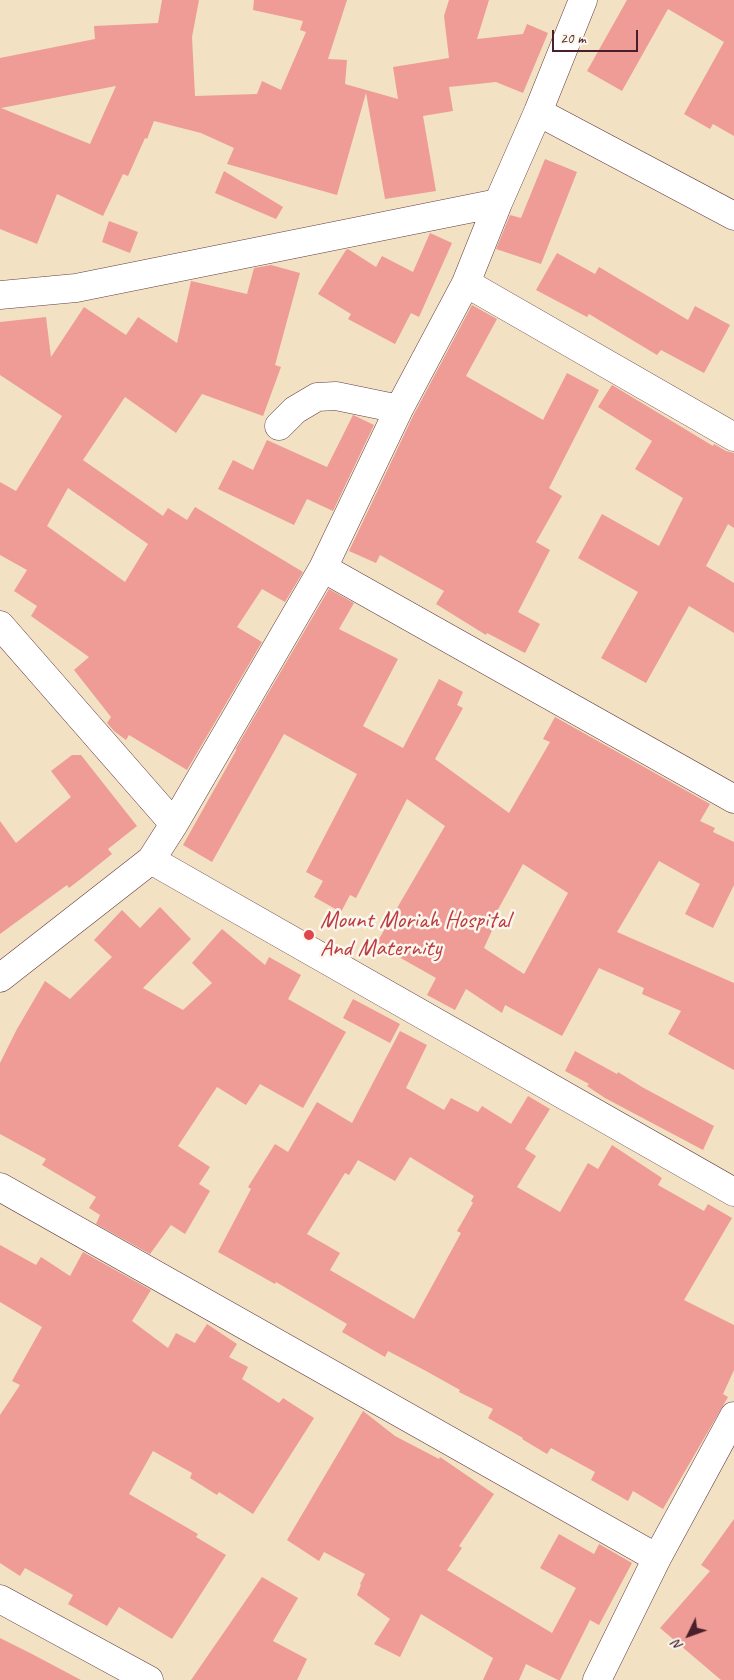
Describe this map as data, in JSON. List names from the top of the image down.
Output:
{
  "places": ["Mount Moriah Hospital And Maternity"],
  "scale_bar": "20 m",
  "north": "bottom left"
}
